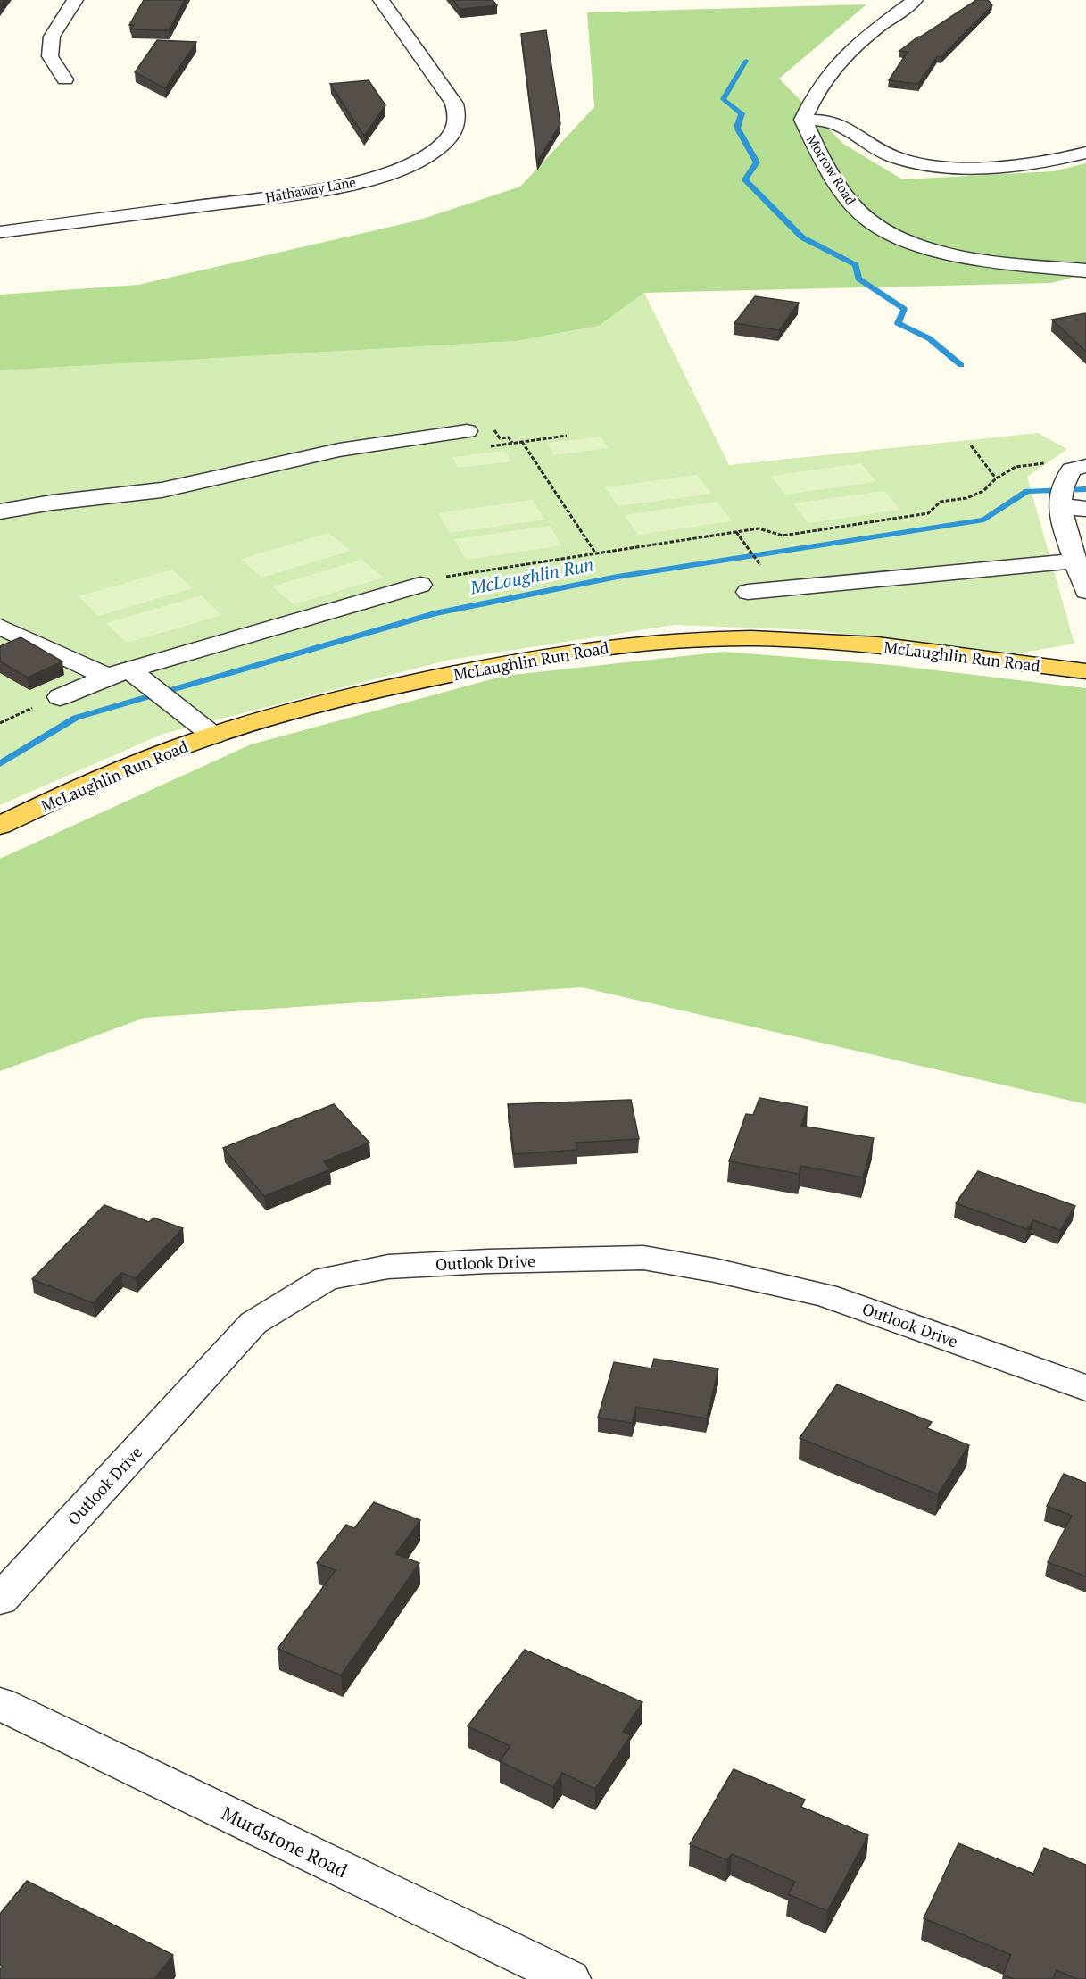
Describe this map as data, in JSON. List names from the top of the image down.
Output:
{
  "streets": {
    "main road": ["McLaughlin Run Road"],
    "street": [
      "Morrow Road",
      "Hathaway Lane",
      "Outlook Drive",
      "Murdstone Road"
    ]
  },
  "water": ["McLaughlin Run"]
}
